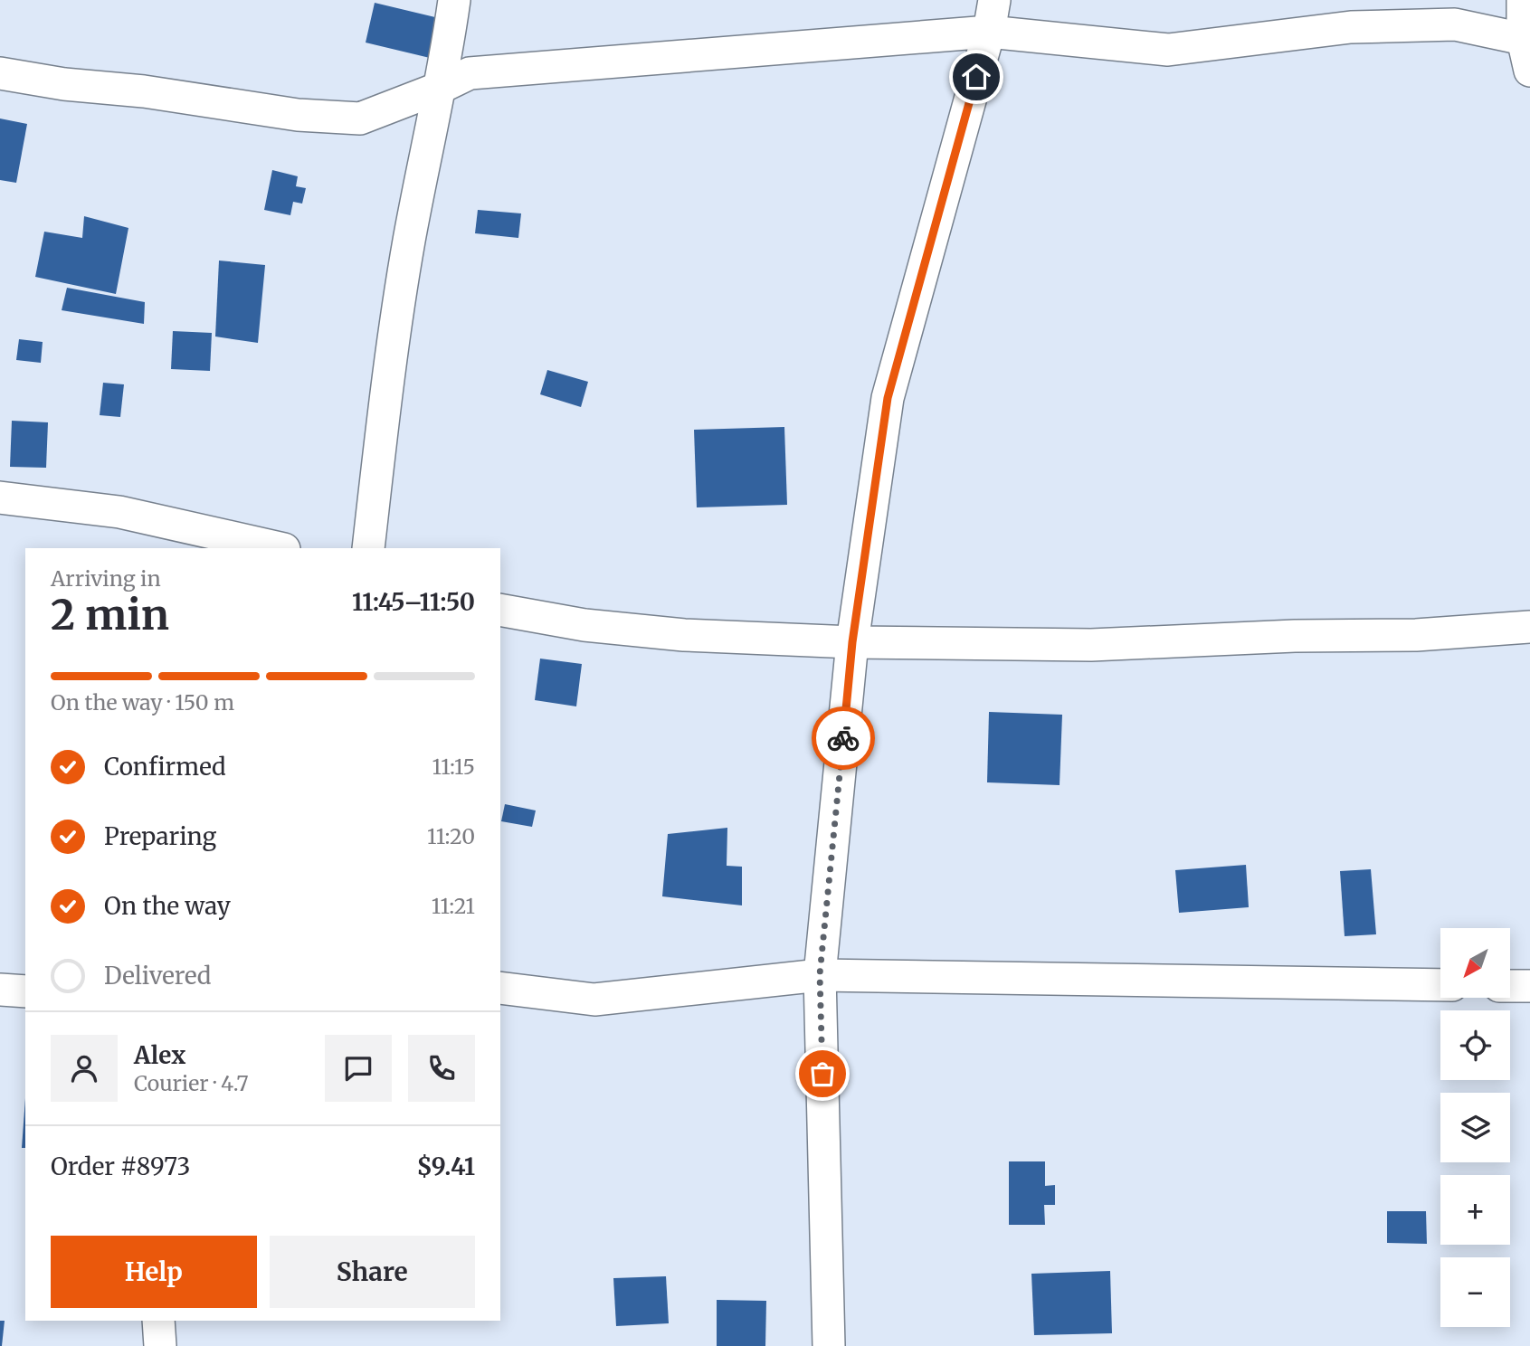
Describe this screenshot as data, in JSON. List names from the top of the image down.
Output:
{
  "north": "bottom left",
  "page": {
    "heading": ["2 min", "Arriving in", "11:45–11:50"],
    "panel": [
      "Alex",
      "Courier · 4.7",
      "Order #8973",
      "$9.41"
    ],
    "bar": "On the way · 150 m",
    "list": [
      ["Confirmed", "11:15"],
      ["Preparing", "11:20"],
      ["On the way", "11:21"],
      "Delivered"
    ],
    "map_buttons": ["+", "−"],
    "buttons": ["Help", "Share"]
  }
}
